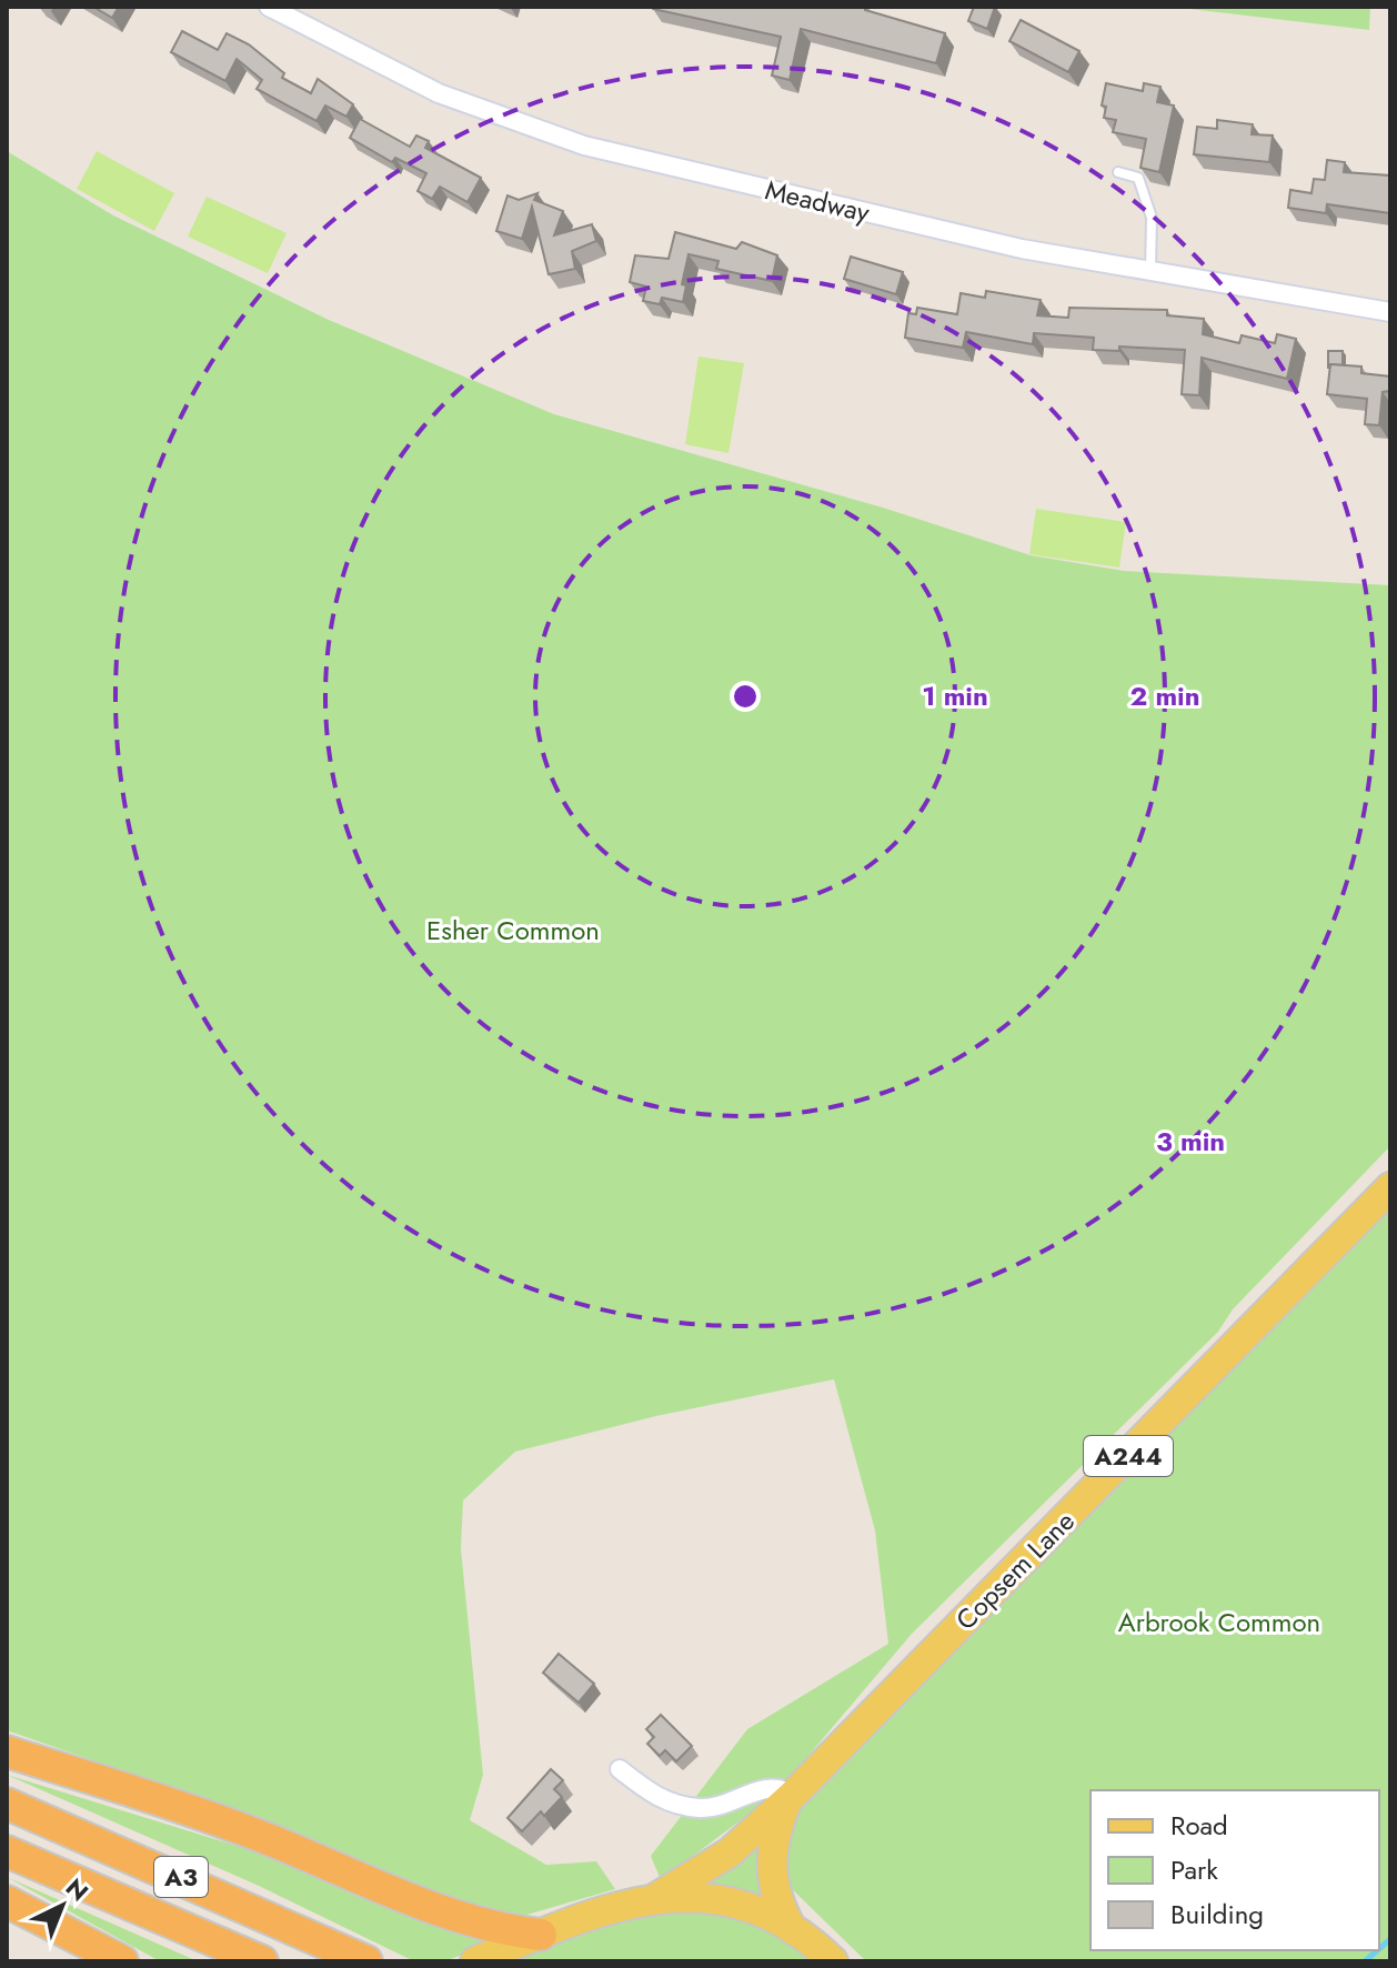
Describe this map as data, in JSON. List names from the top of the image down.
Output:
{
  "streets": {
    "highway": ["A3"],
    "main road": ["A244", "Copsem Lane"],
    "street": ["Meadway"]
  },
  "parks": ["Esher Common", "Arbrook Common"],
  "legend": ["Road", "Park", "Building"],
  "north": "top right",
  "rings": ["1 min", "2 min", "3 min"]
}
